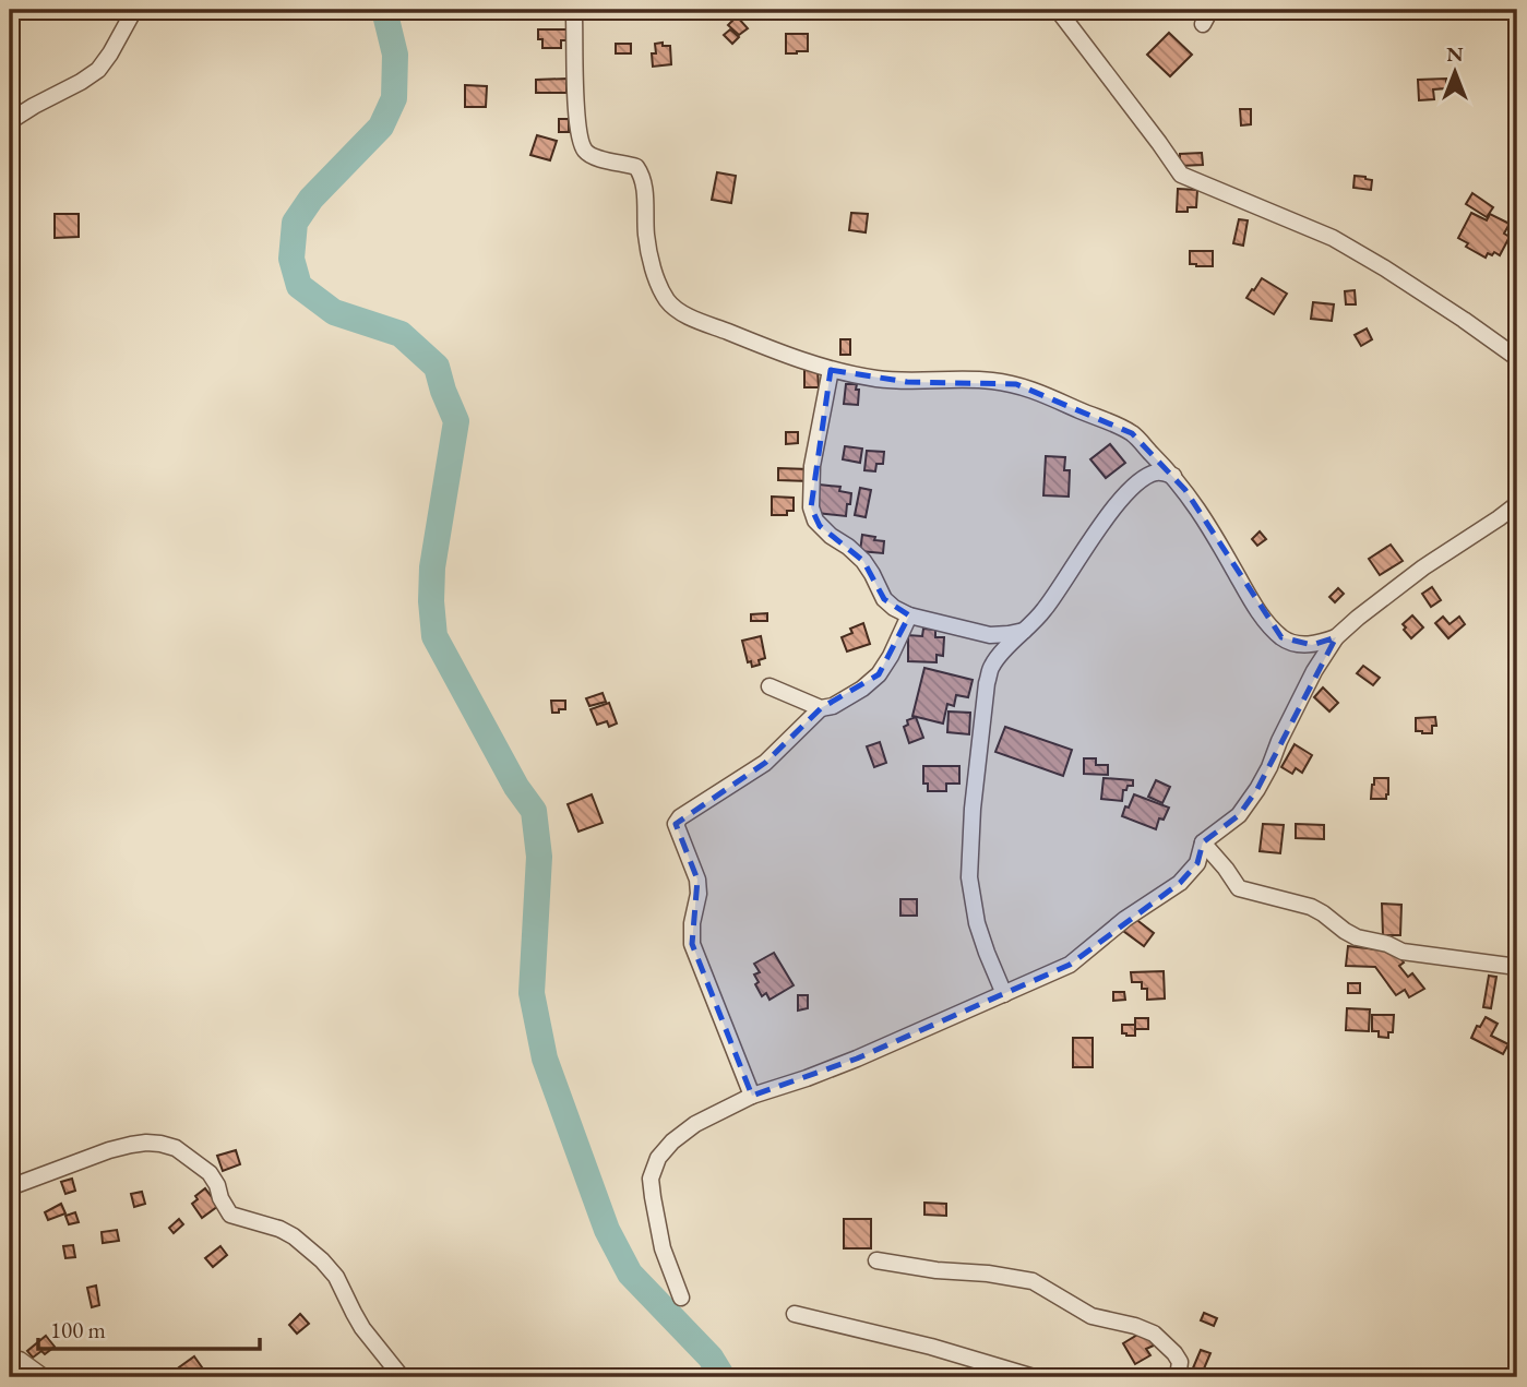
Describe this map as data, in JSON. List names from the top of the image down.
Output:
{
  "scale_bar": "100 m",
  "north": "top"
}
